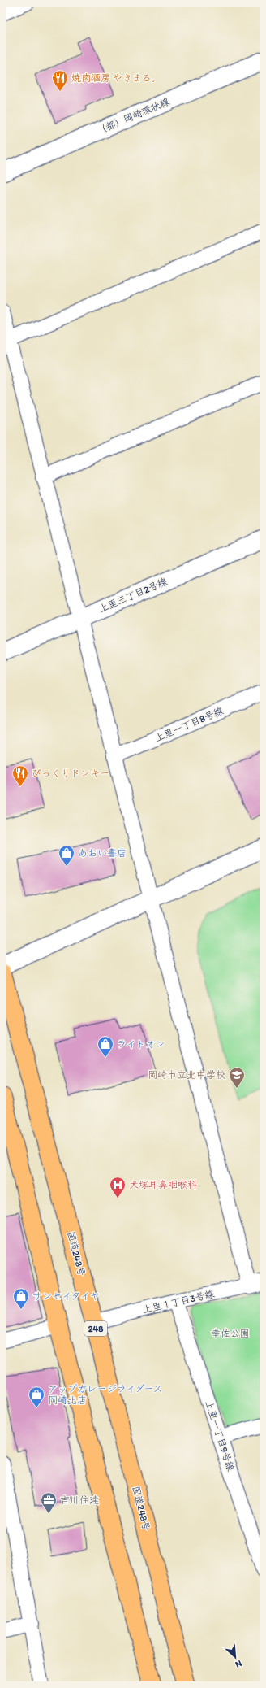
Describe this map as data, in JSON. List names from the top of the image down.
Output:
{
  "streets": {
    "highway": ["国道248号", "248"],
    "street": [
      "（都）岡崎環状線",
      "上里三丁目2号線",
      "上里一丁目8号線",
      "上里１丁目3号線",
      "上里一丁目9号線"
    ]
  },
  "crossings": [
    ["国道248号", "上里１丁目3号線"],
    ["上里１丁目3号線", "上里一丁目9号線"]
  ],
  "parks": ["幸佐公園"],
  "places": {
    "restaurant": ["焼肉酒房 やきまる。", "びっくりドンキー"],
    "shop": [
      "あおい書店",
      "ライトオン",
      "サンセイタイヤ",
      "アップガレージライダース 岡崎北店"
    ],
    "school or university": ["岡崎市立北中学校"],
    "hospital": ["犬塚耳鼻咽喉科"],
    "office": ["吉川住建"]
  },
  "north": "bottom right"
}
